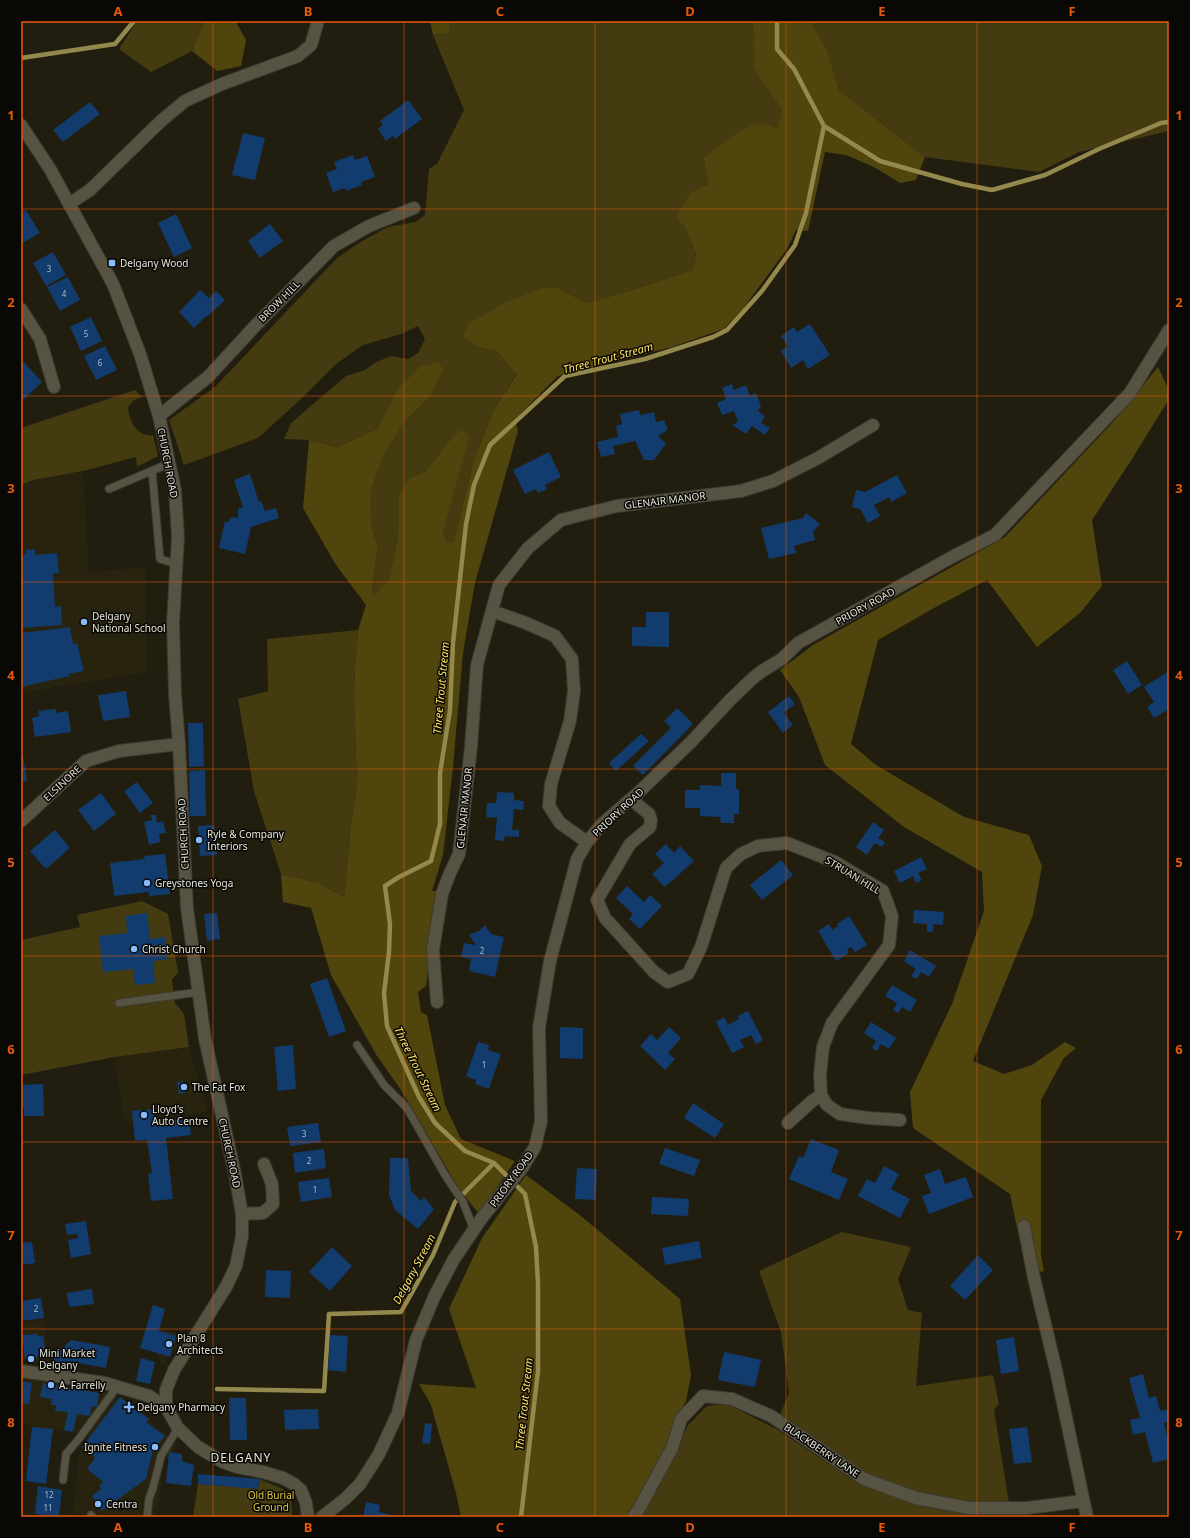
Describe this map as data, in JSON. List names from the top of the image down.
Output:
{
  "streets": {
    "street": [
      "BROW HILL",
      "CHURCH ROAD",
      "GLENAIR MANOR",
      "PRIORY ROAD",
      "ELSINORE",
      "STRUAN HILL",
      "BLACKBERRY LANE"
    ]
  },
  "crossings": [
    ["BROW HILL", "CHURCH ROAD"],
    ["CHURCH ROAD", "ELSINORE"],
    ["PRIORY ROAD", "STRUAN HILL"]
  ],
  "districts": ["DELGANY"],
  "water": ["Three Trout Stream", "Delgany Stream"],
  "parks": ["Old Burial Ground"],
  "places": {
    "transit": ["Delgany Wood"],
    "other": [
      "Delgany National School",
      "Ryle & Company Interiors",
      "Greystones Yoga",
      "Christ Church",
      "The Fat Fox",
      "Lloyd's Auto Centre",
      "Plan 8 Architects",
      "Mini Market Delgany",
      "A. Farrelly",
      "Ignite Fitness",
      "Centra"
    ],
    "health": ["Delgany Pharmacy"]
  },
  "house_numbers": [
    "3",
    "4",
    "5",
    "6",
    "2",
    "1",
    "3",
    "2",
    "1",
    "2",
    "12",
    "11"
  ],
  "grid": {
    "columns": [
      "A",
      "B",
      "C",
      "D",
      "E",
      "F"
    ],
    "rows": [
      "1",
      "2",
      "3",
      "4",
      "5",
      "6",
      "7",
      "8"
    ]
  }
}
